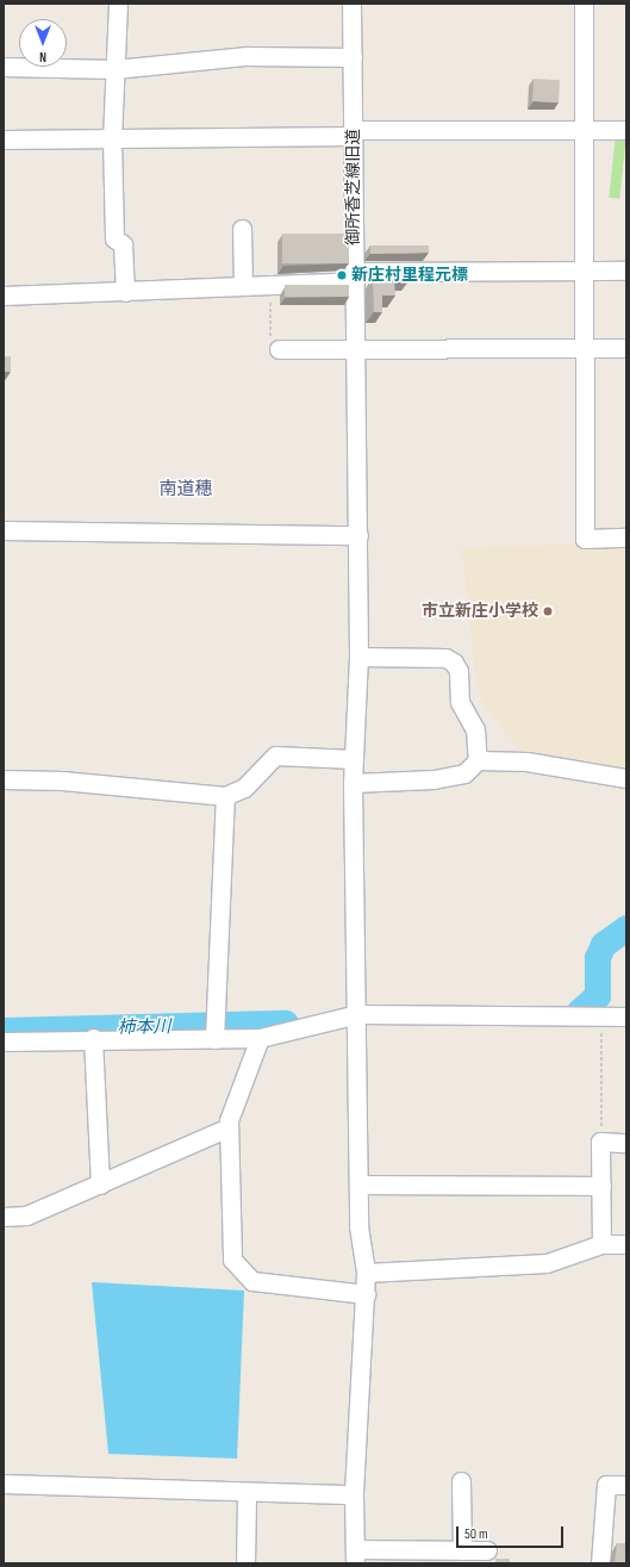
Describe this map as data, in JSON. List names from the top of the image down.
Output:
{
  "streets": {
    "street": ["御所香芝線旧道"]
  },
  "districts": ["南道穗"],
  "water": ["柿本川"],
  "places": ["新庄村里程元標", "市立新庄小学校"],
  "scale_bar": "50 m",
  "north": "bottom"
}
